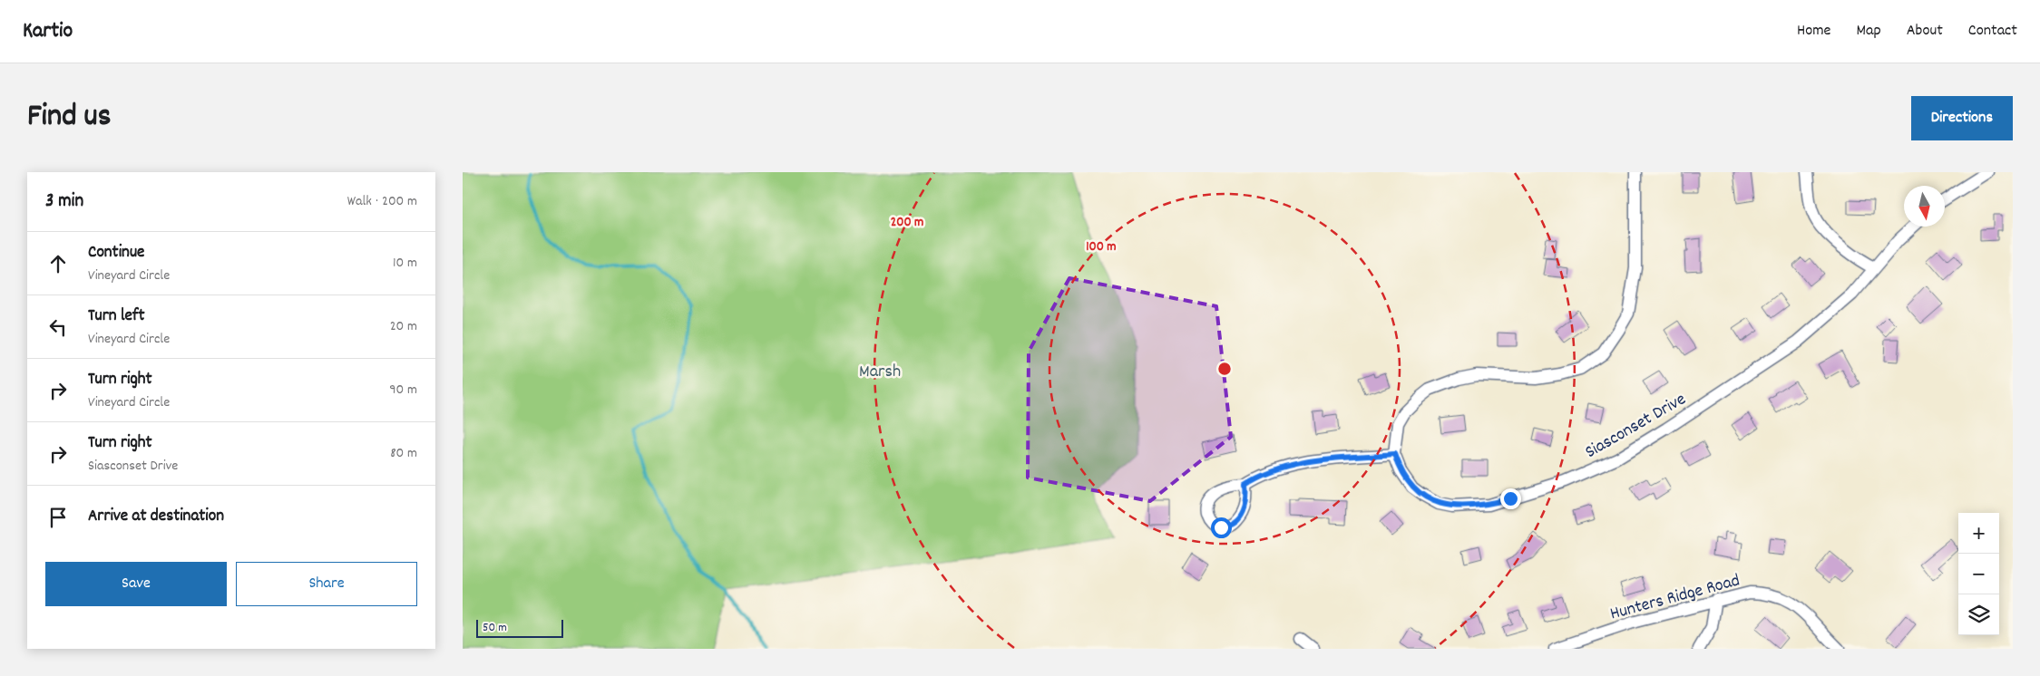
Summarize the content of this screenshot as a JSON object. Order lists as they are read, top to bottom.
{
  "streets": {
    "street": ["Siasconset Drive", "Hunters Ridge Road"]
  },
  "parks": ["Marsh"],
  "scale_bar": "50 m",
  "north": "bottom",
  "page": {
    "header": "Kartio",
    "nav": [
      "Home",
      "Map",
      "About",
      "Contact"
    ],
    "title": "Find us",
    "buttons": [
      "Directions",
      ["Save", "Share"]
    ],
    "heading": ["3 min", "Walk · 200 m"],
    "list": [
      ["Continue", "Vineyard Circle", "10 m"],
      ["Turn left", "Vineyard Circle", "20 m"],
      ["Turn right", "Vineyard Circle", "90 m"],
      ["Turn right", "Siasconset Drive", "80 m"],
      "Arrive at destination"
    ],
    "map_buttons": ["+", "−"],
    "scale": "50 m"
  },
  "rings": ["200 m", "100 m"]
}
